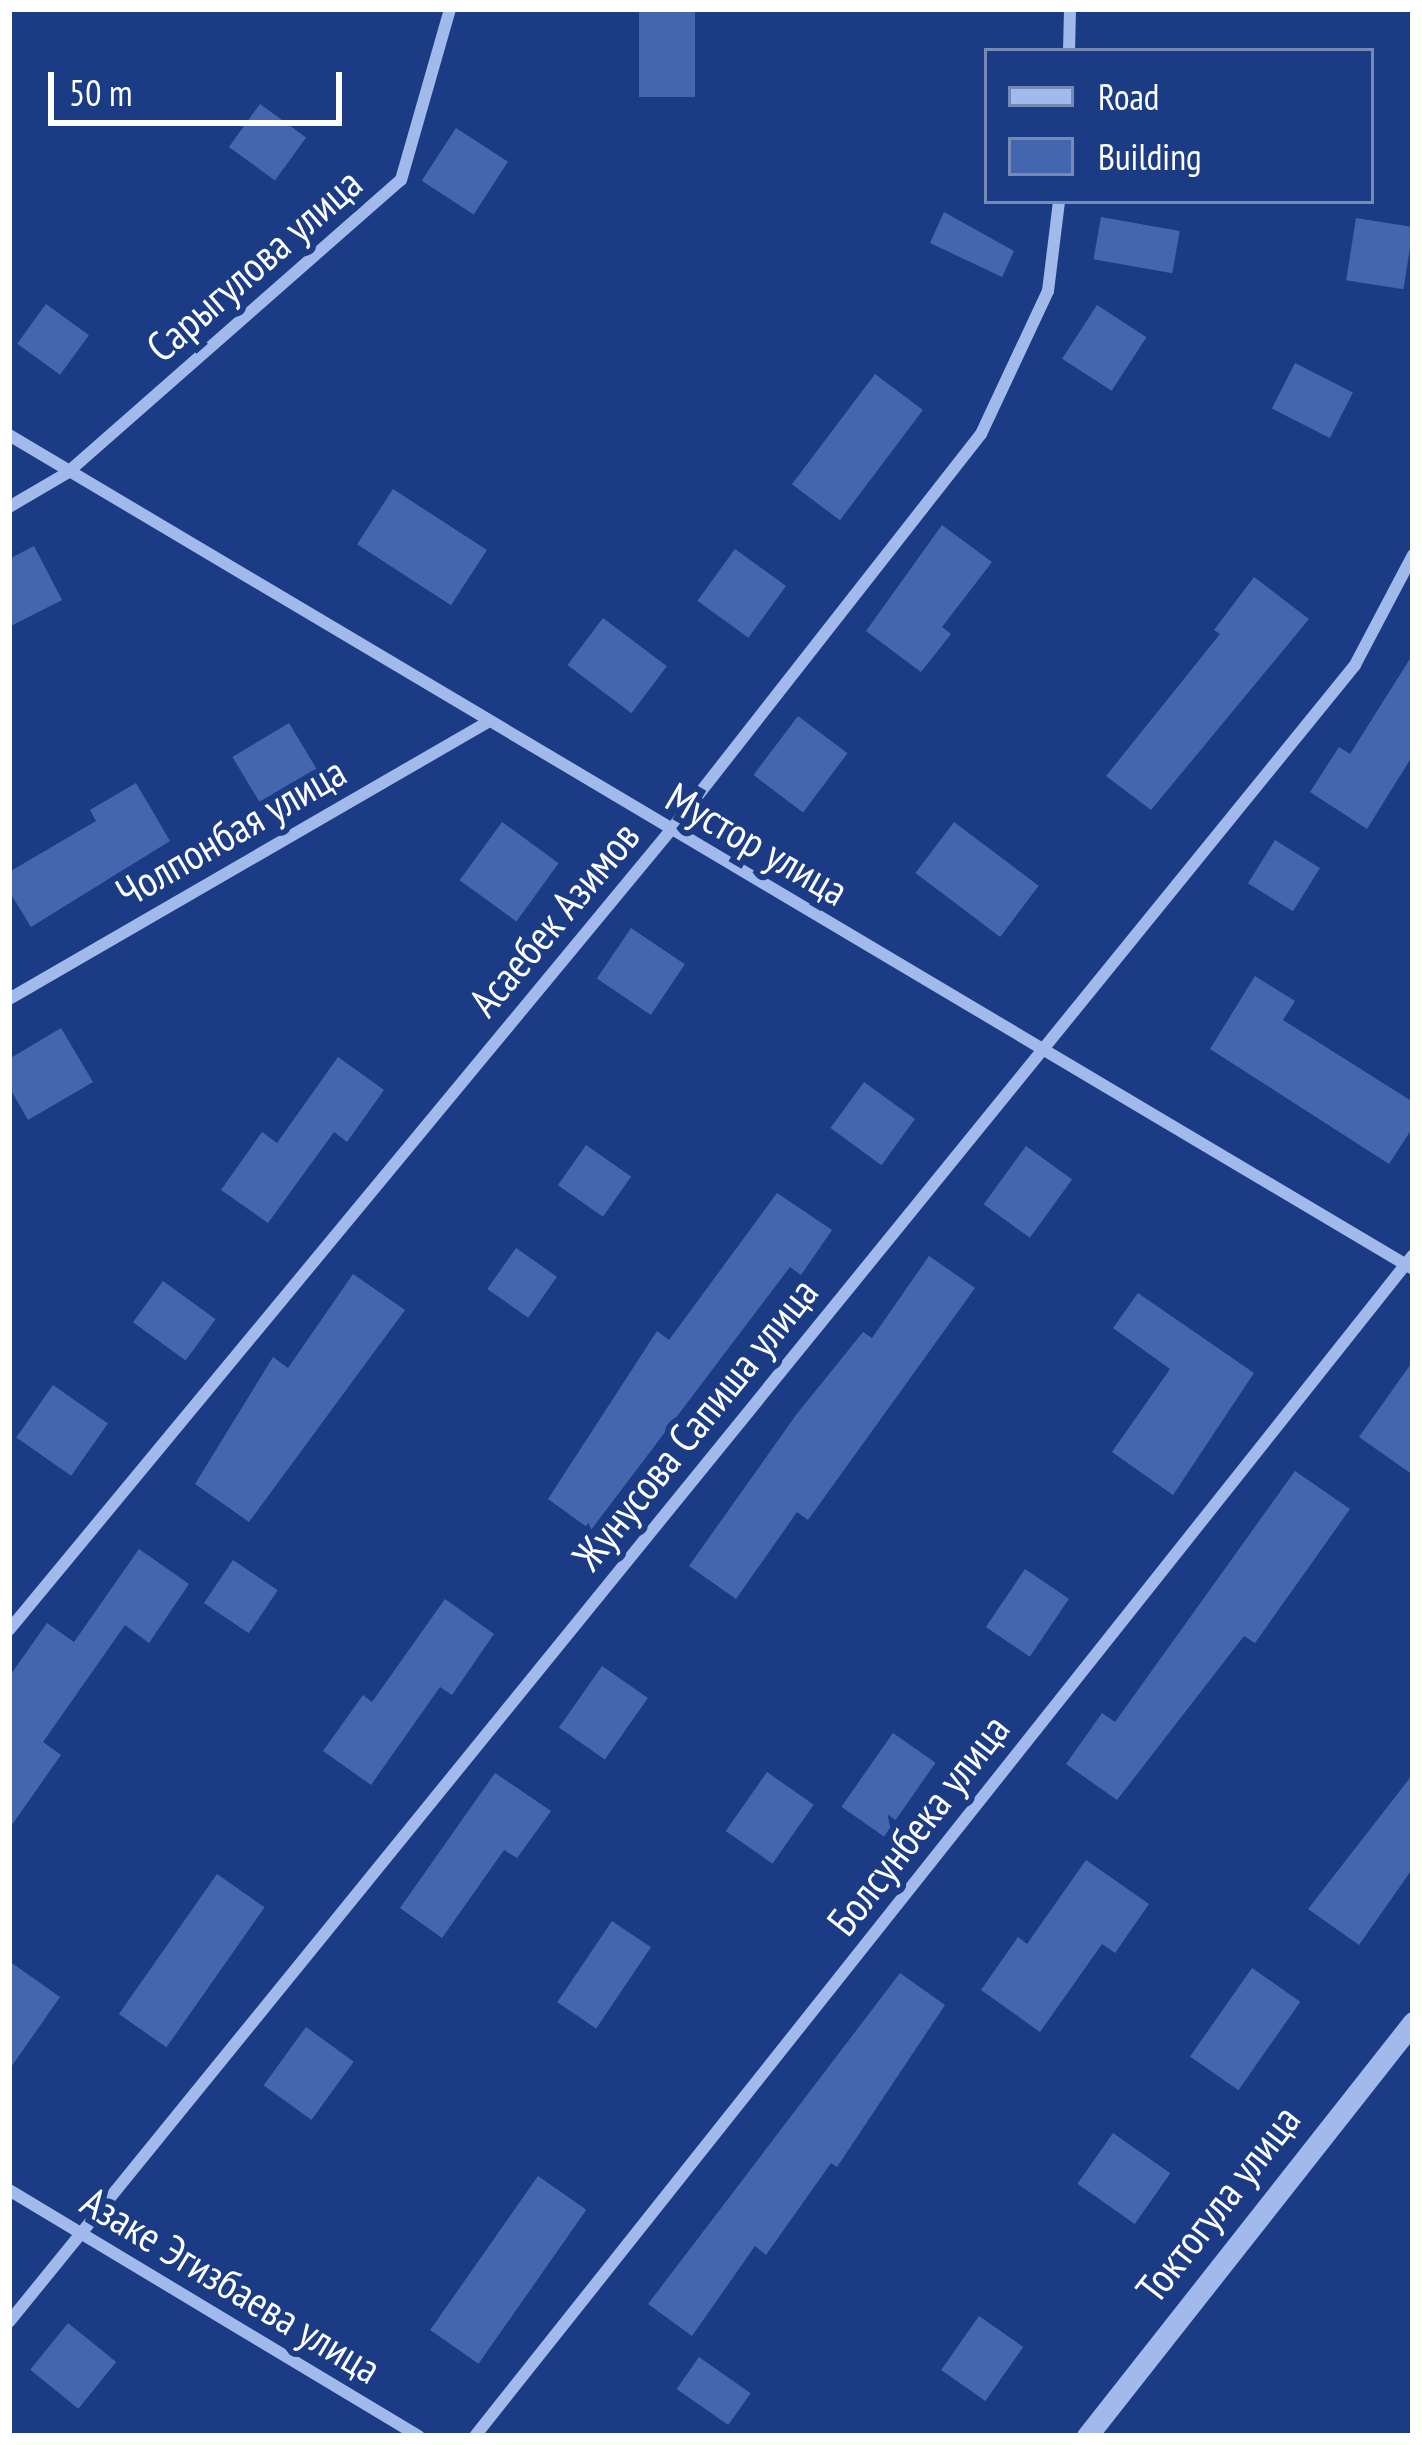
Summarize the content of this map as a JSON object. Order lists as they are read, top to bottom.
{
  "streets": {
    "street": [
      "Сарыгулова улица",
      "Чолпонбая улица",
      "Мустор улица",
      "Асаебек Азимов",
      "Жунусова Сапиша улица",
      "Болсунбека улица",
      "Токтогула улица",
      "Азаке Эгизбаева улица"
    ]
  },
  "crossings": [
    ["Сарыгулова улица", "Мустор улица"],
    ["Чолпонбая улица", "Мустор улица"],
    ["Мустор улица", "Асаебек Азимов"],
    ["Мустор улица", "Жунусова Сапиша улица"],
    ["Мустор улица", "Болсунбека улица"],
    ["Жунусова Сапиша улица", "Азаке Эгизбаева улица"]
  ],
  "legend": ["Road", "Building"],
  "scale_bar": "50 m"
}
